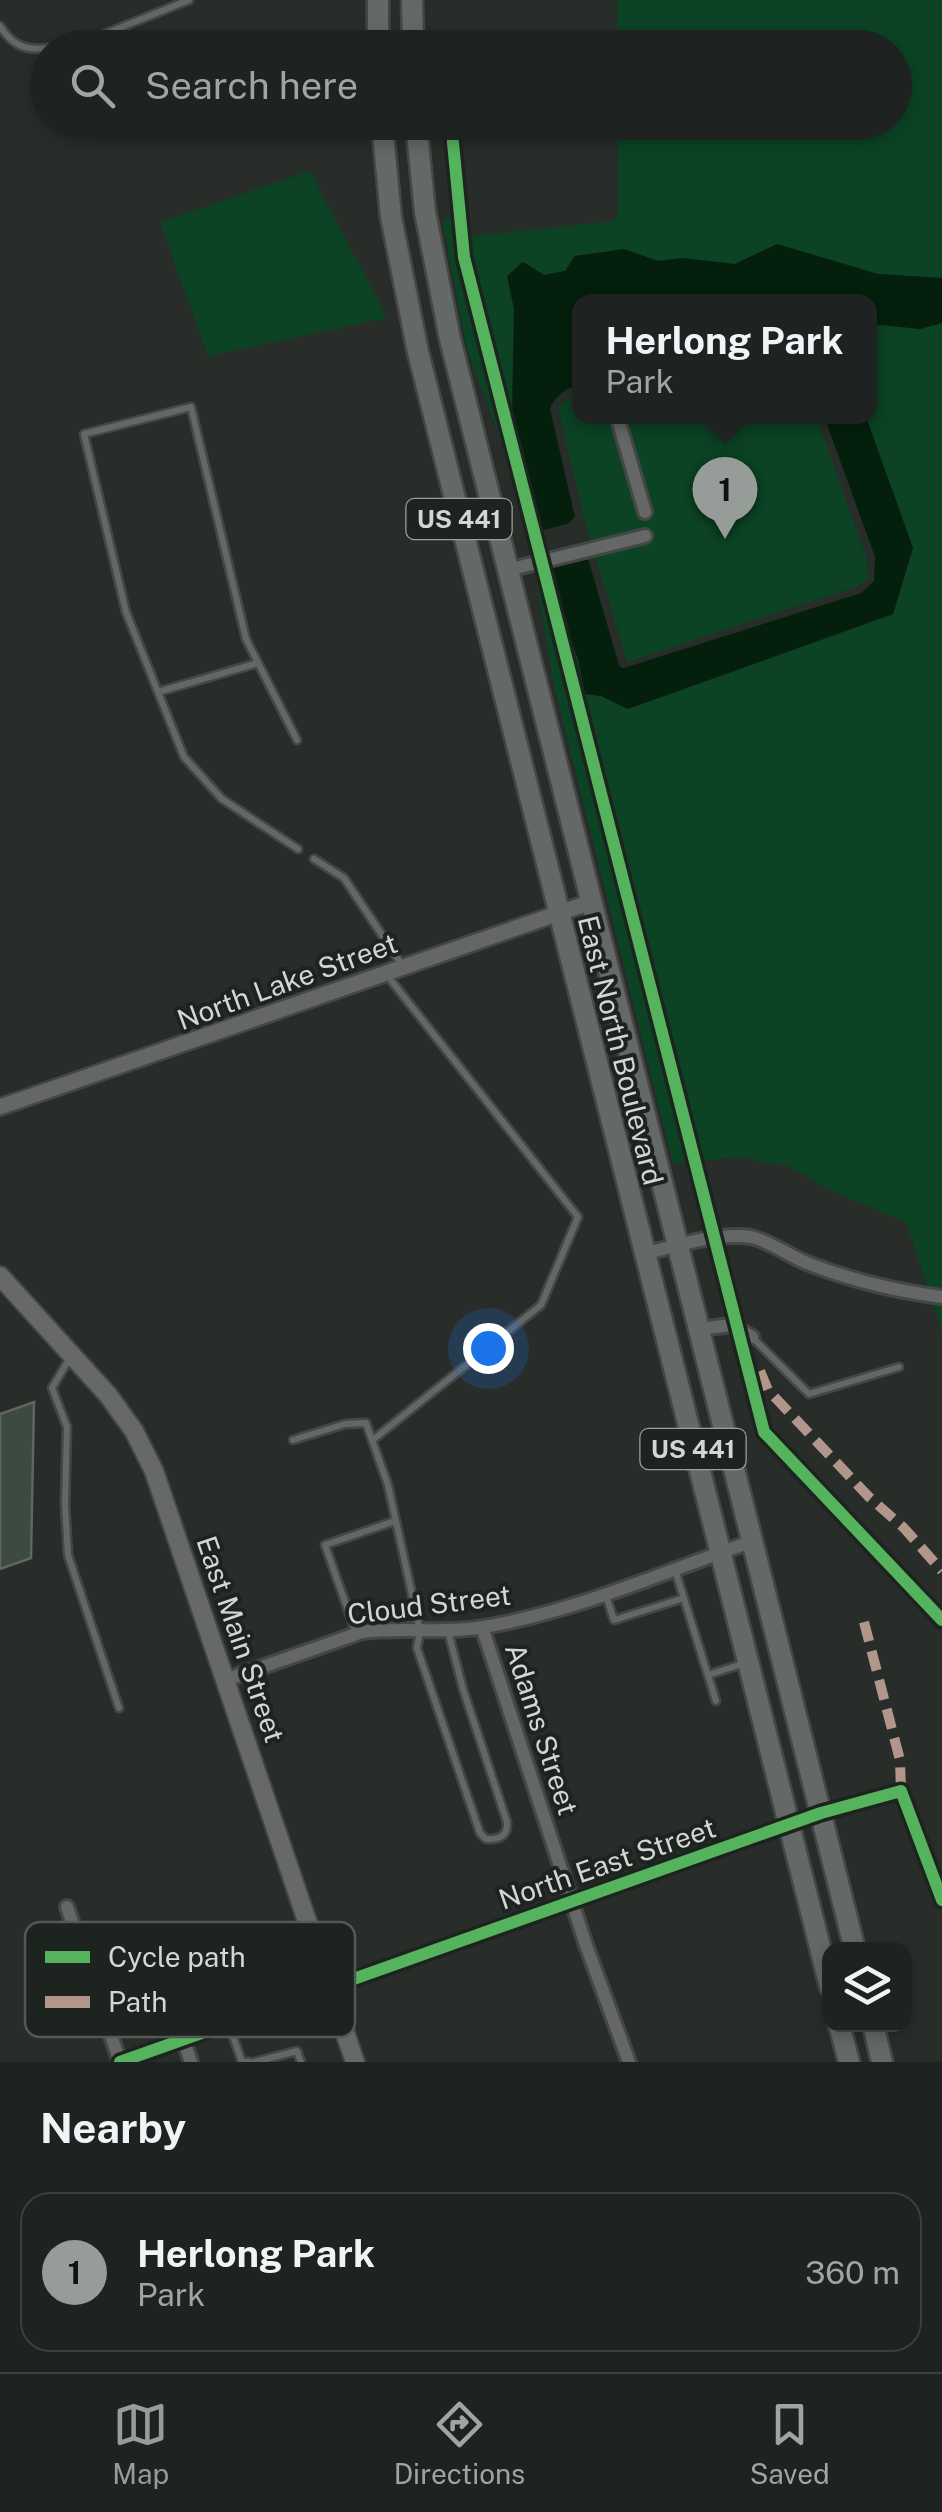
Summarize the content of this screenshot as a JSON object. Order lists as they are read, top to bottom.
{
  "streets": {
    "main road": ["US 441", "East North Boulevard", "East Main Street"],
    "street": [
      "North Lake Street",
      "Cloud Street",
      "Adams Street",
      "North East Street"
    ]
  },
  "crossings": [
    ["North Lake Street", "East North Boulevard"],
    ["East North Boulevard", "Cloud Street"],
    ["East North Boulevard", "North East Street"],
    ["Cloud Street", "East Main Street"],
    ["Cloud Street", "Adams Street"],
    ["Adams Street", "North East Street"]
  ],
  "legend": ["Cycle path", "Path"],
  "page": {
    "search": "Search here",
    "popup": ["Herlong Park", "Park"],
    "pins": "1",
    "heading": "Nearby",
    "list": [
      {
        "mark": "1",
        "name": "Herlong Park",
        "note": "Park",
        "value": "360 m"
      }
    ],
    "nav": ["Map", "Directions", "Saved"]
  }
}
